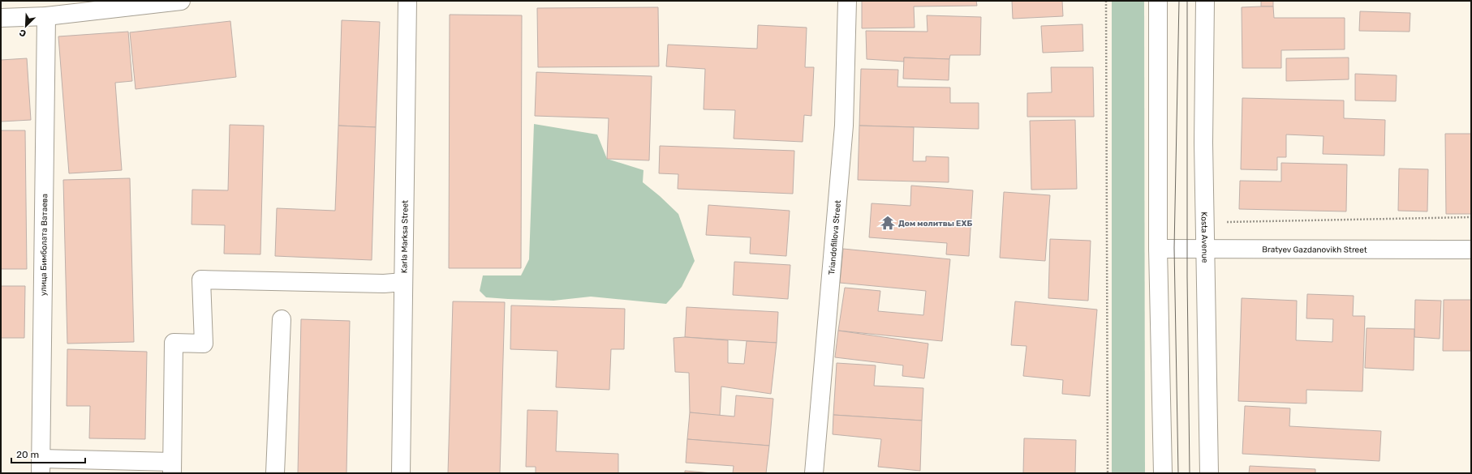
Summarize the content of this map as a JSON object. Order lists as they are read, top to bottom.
{
  "streets": {
    "street": [
      "Karla Marksa Street",
      "Triandofillova Street",
      "Kosta Avenue",
      "улица Бимболата Ватаева",
      "Bratyev Gazdanovikh Street"
    ]
  },
  "crossings": [
    ["Kosta Avenue", "Bratyev Gazdanovikh Street"]
  ],
  "places": {
    "temple": ["Дом молитвы ЕХБ"]
  },
  "scale_bar": "20 m",
  "north": "bottom left"
}
